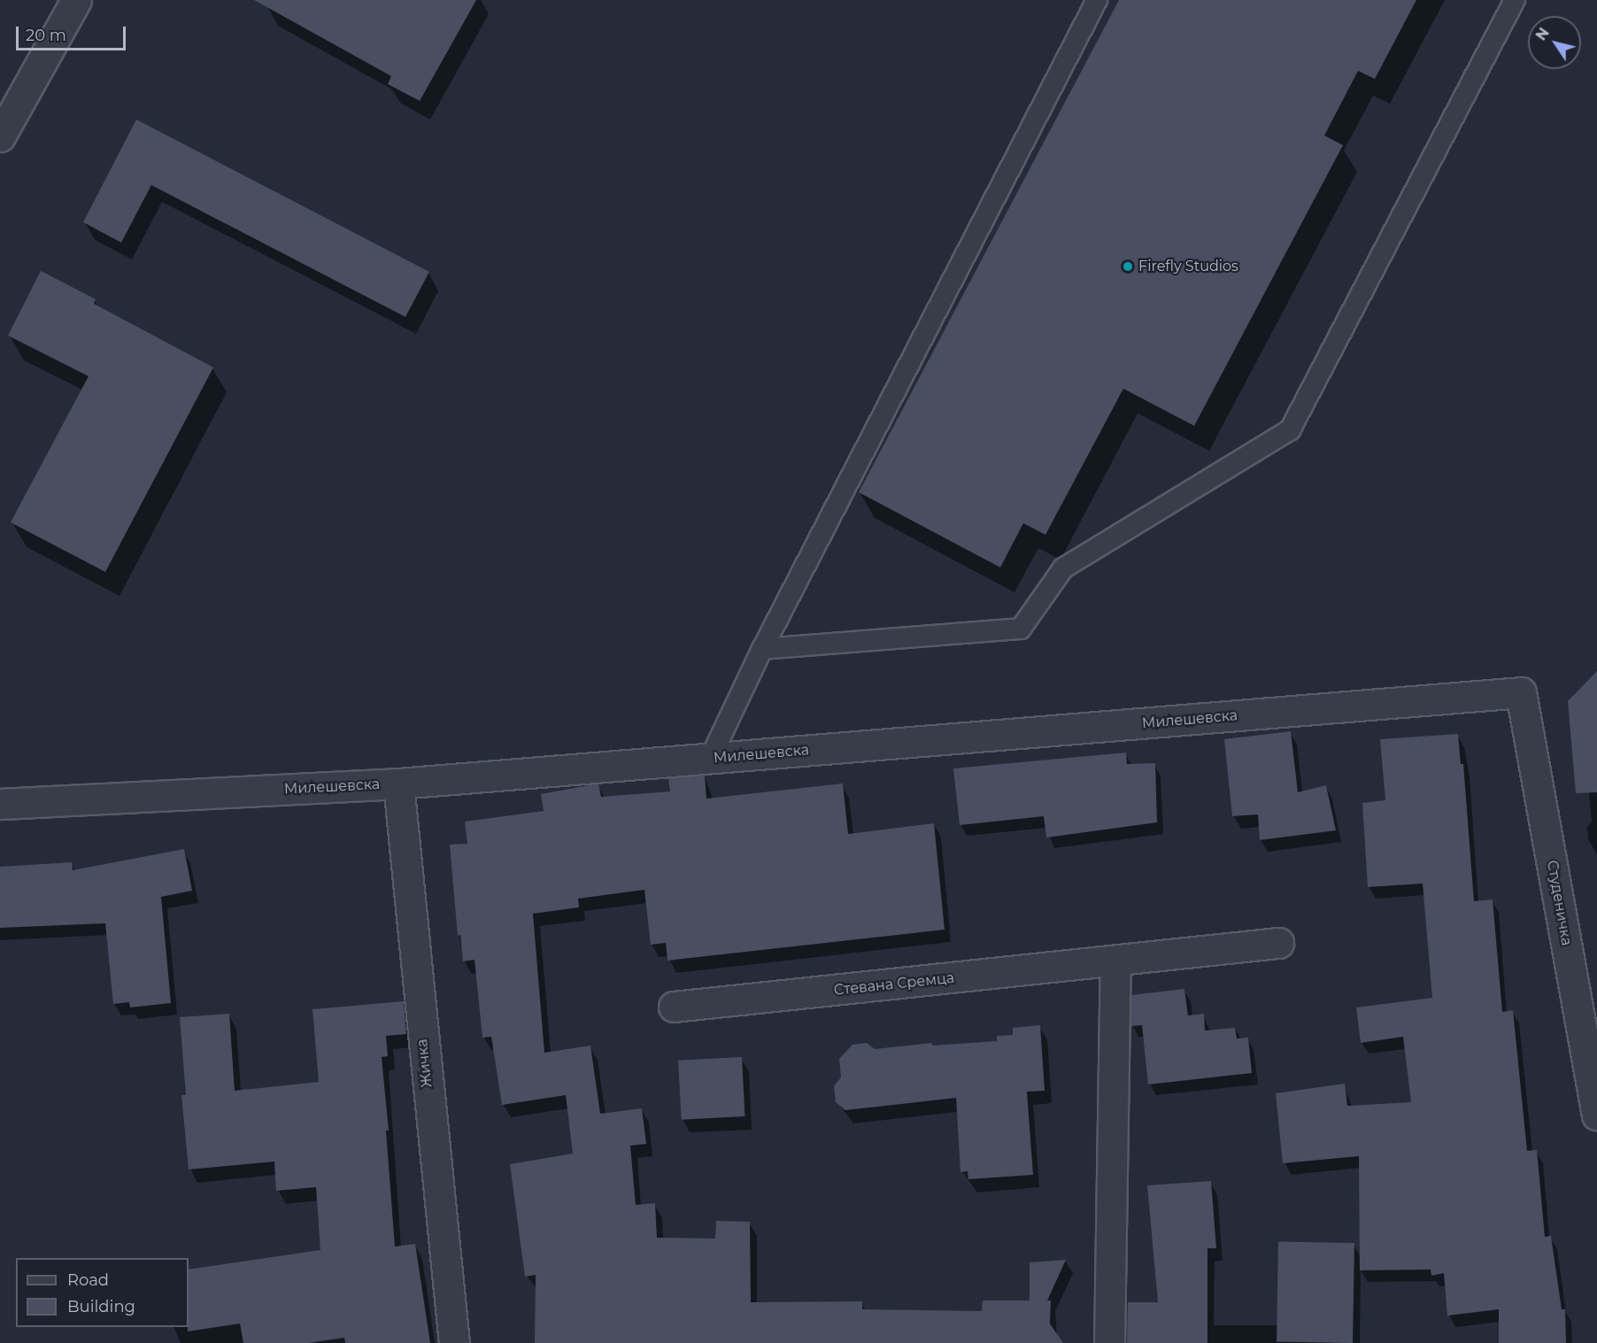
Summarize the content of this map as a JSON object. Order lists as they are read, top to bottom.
{
  "streets": {
    "street": [
      "Милешевска",
      "Студеничка",
      "Стевана Сремца",
      "Жичка"
    ]
  },
  "crossings": [
    ["Милешевска", "Студеничка"],
    ["Милешевска", "Жичка"]
  ],
  "places": ["Firefly Studios"],
  "legend": ["Road", "Building"],
  "scale_bar": "20 m",
  "north": "top left"
}
